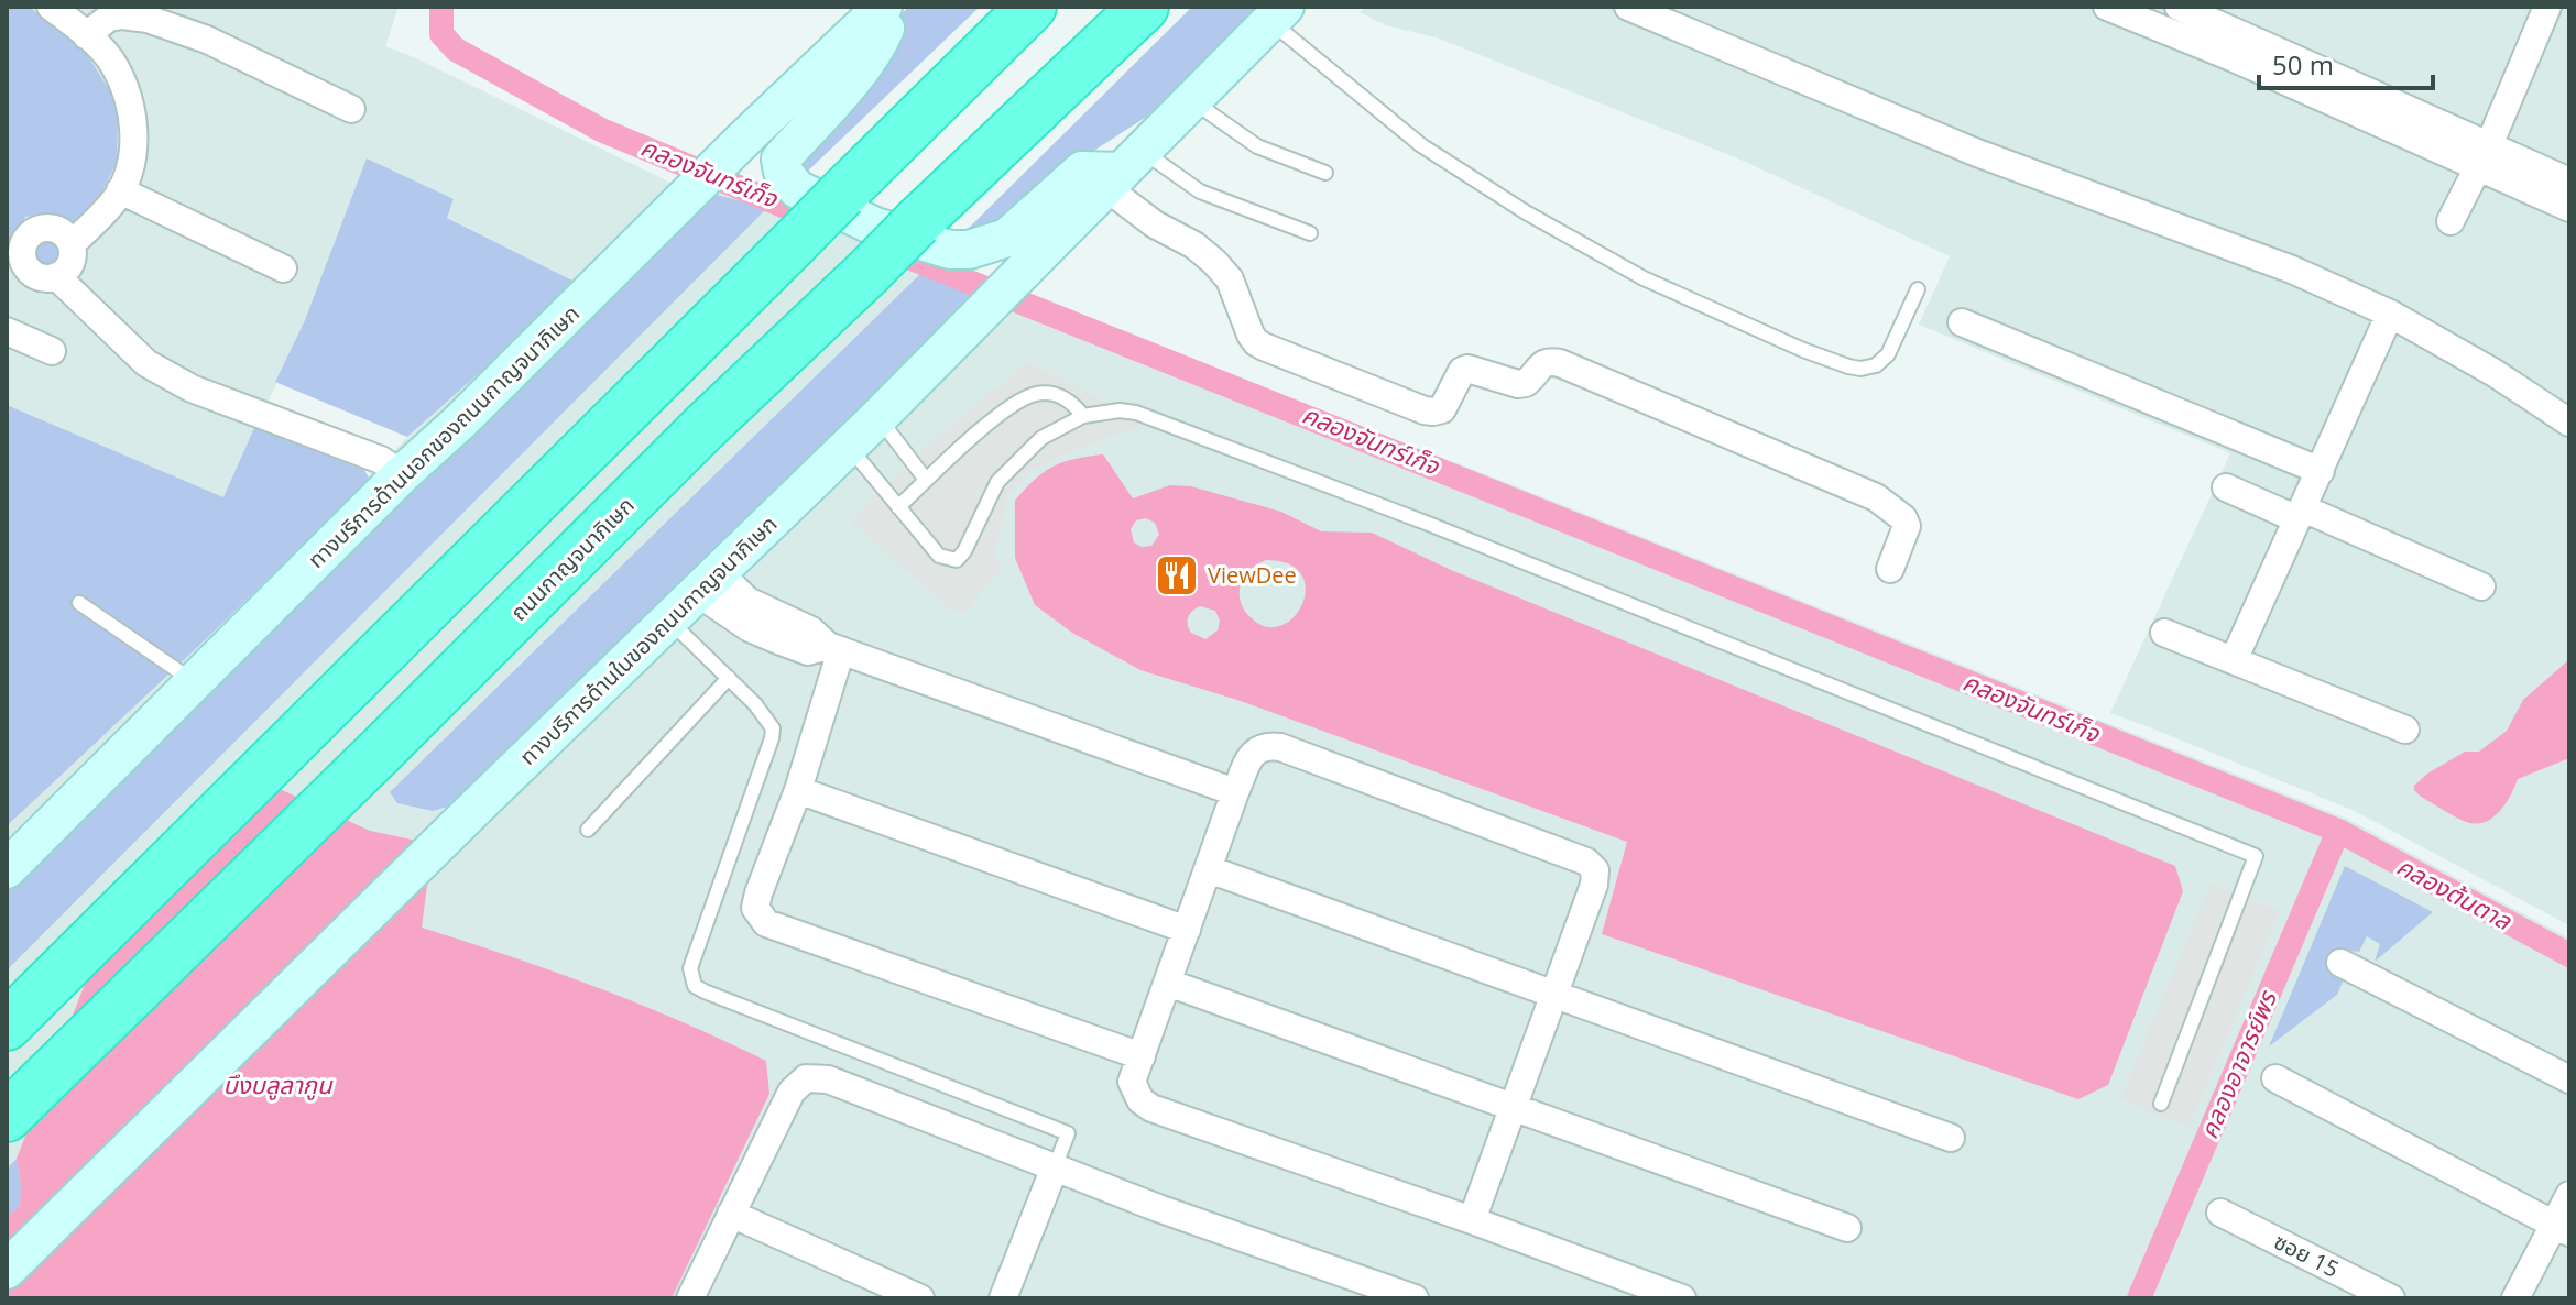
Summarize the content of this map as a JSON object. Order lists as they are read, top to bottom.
{
  "streets": {
    "highway": ["ถนนกาญจนาภิเษก"],
    "main road": ["ทางบริการด้านนอกของถนนกาญจนาภิเษก", "ทางบริการด้านในของถนนกาญจนาภิเษก"],
    "street": ["ซอย 15"]
  },
  "water": [
    "คลองจันทร์เก็จ",
    "คลองต้นตาล",
    "คลองอาจารย์พร",
    "บึงบลูลากูน"
  ],
  "places": {
    "restaurant": ["ViewDee"]
  },
  "scale_bar": "50 m"
}
